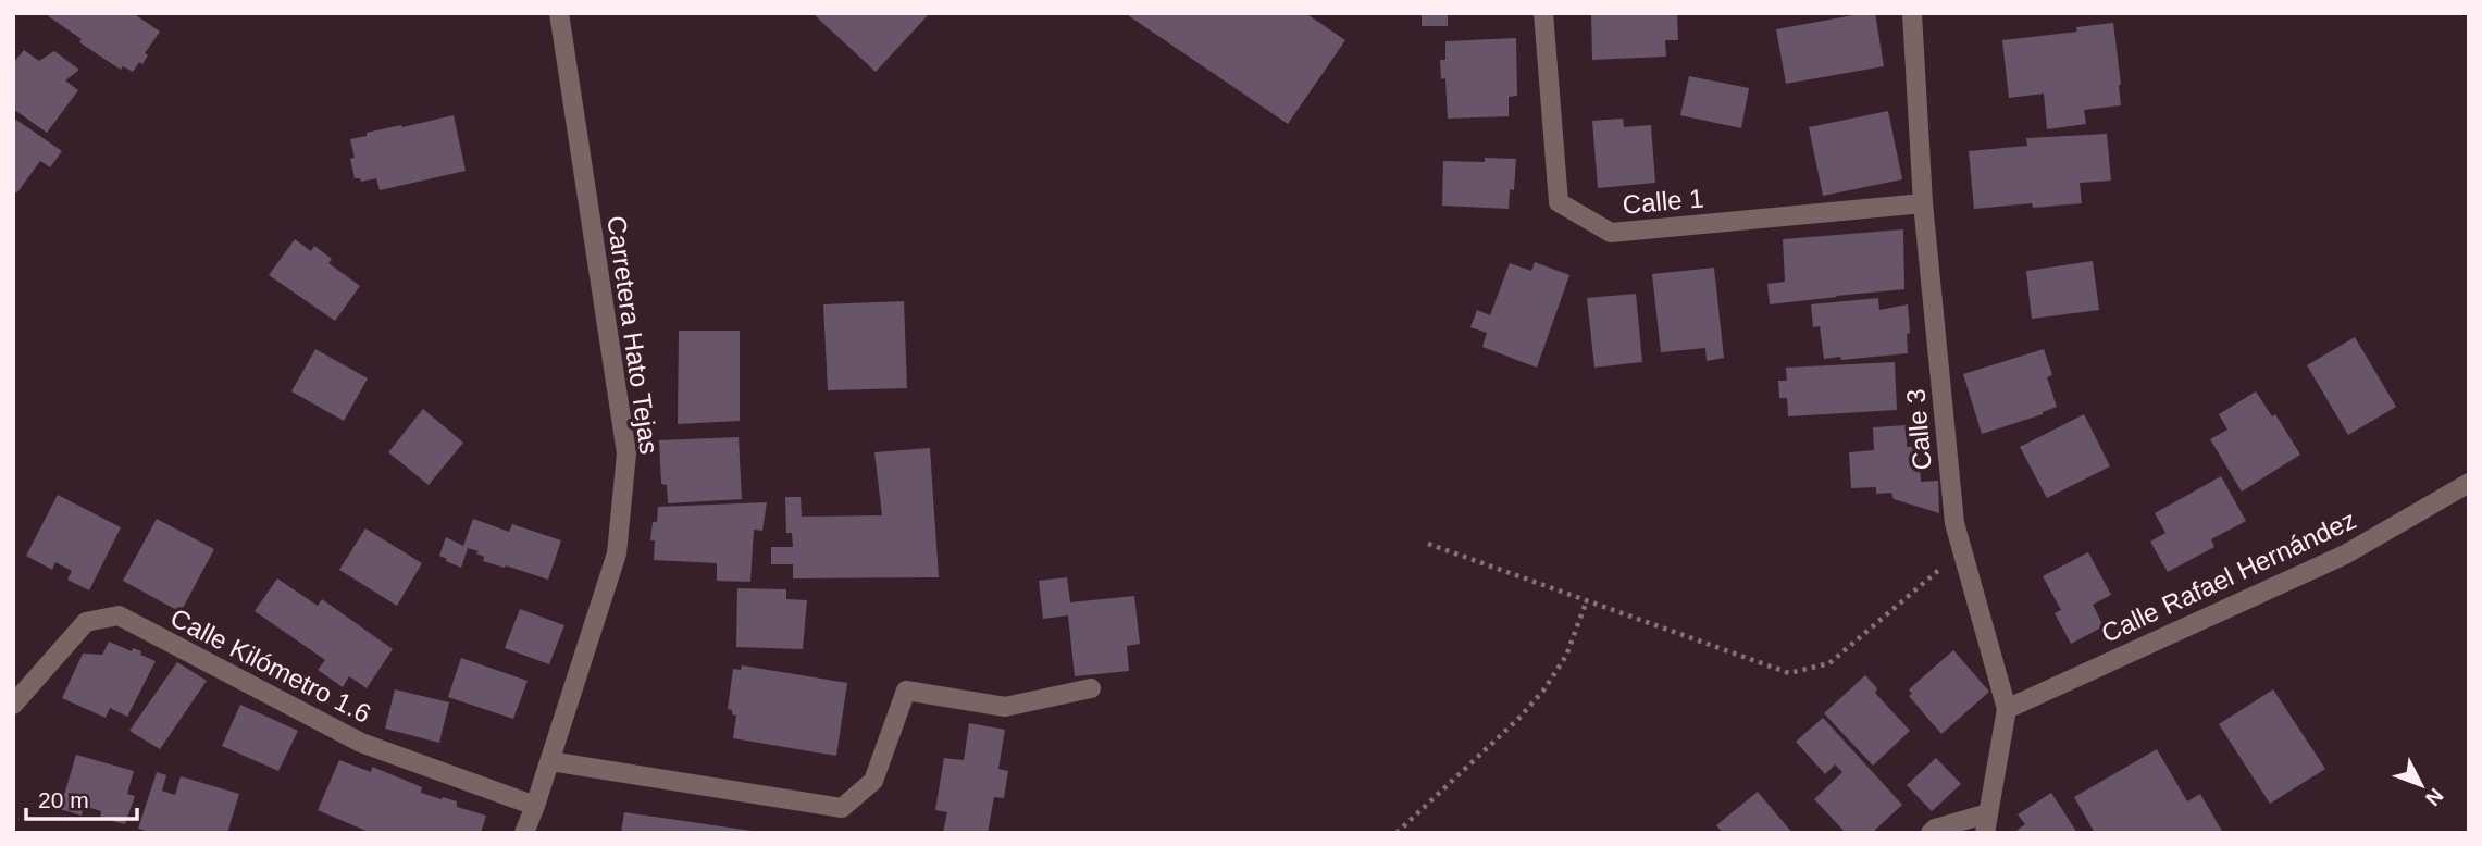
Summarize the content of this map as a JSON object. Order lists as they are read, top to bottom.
{
  "streets": {
    "street": [
      "Calle 1",
      "Carretera Hato Tejas",
      "Calle 3",
      "Calle Rafael Hernández",
      "Calle Kilómetro 1.6"
    ]
  },
  "crossings": [
    ["Calle 1", "Calle 3"],
    ["Carretera Hato Tejas", "Calle Kilómetro 1.6"],
    ["Calle 3", "Calle Rafael Hernández"]
  ],
  "scale_bar": "20 m",
  "north": "bottom right"
}
